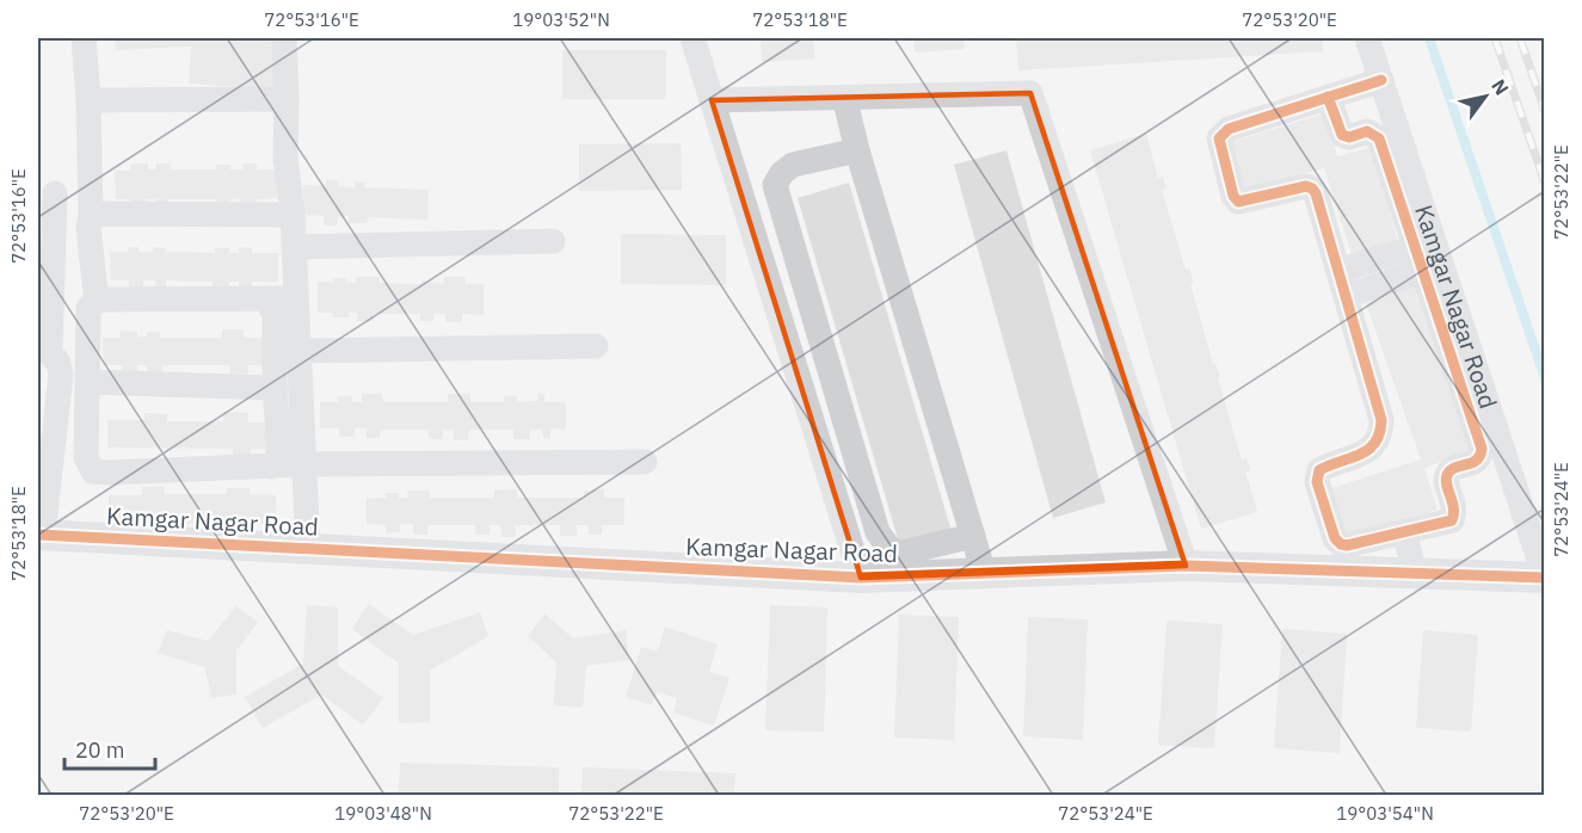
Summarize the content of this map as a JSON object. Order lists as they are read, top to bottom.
{
  "streets": {
    "street": ["Kamgar Nagar Road"]
  },
  "scale_bar": "20 m",
  "north": "top right",
  "coordinates": [
    "72°53'16\"E",
    "19°03'52\"N",
    "72°53'18\"E",
    "72°53'20\"E",
    "72°53'22\"E",
    "72°53'24\"E",
    "19°03'48\"N",
    "19°03'54\"N"
  ]
}
